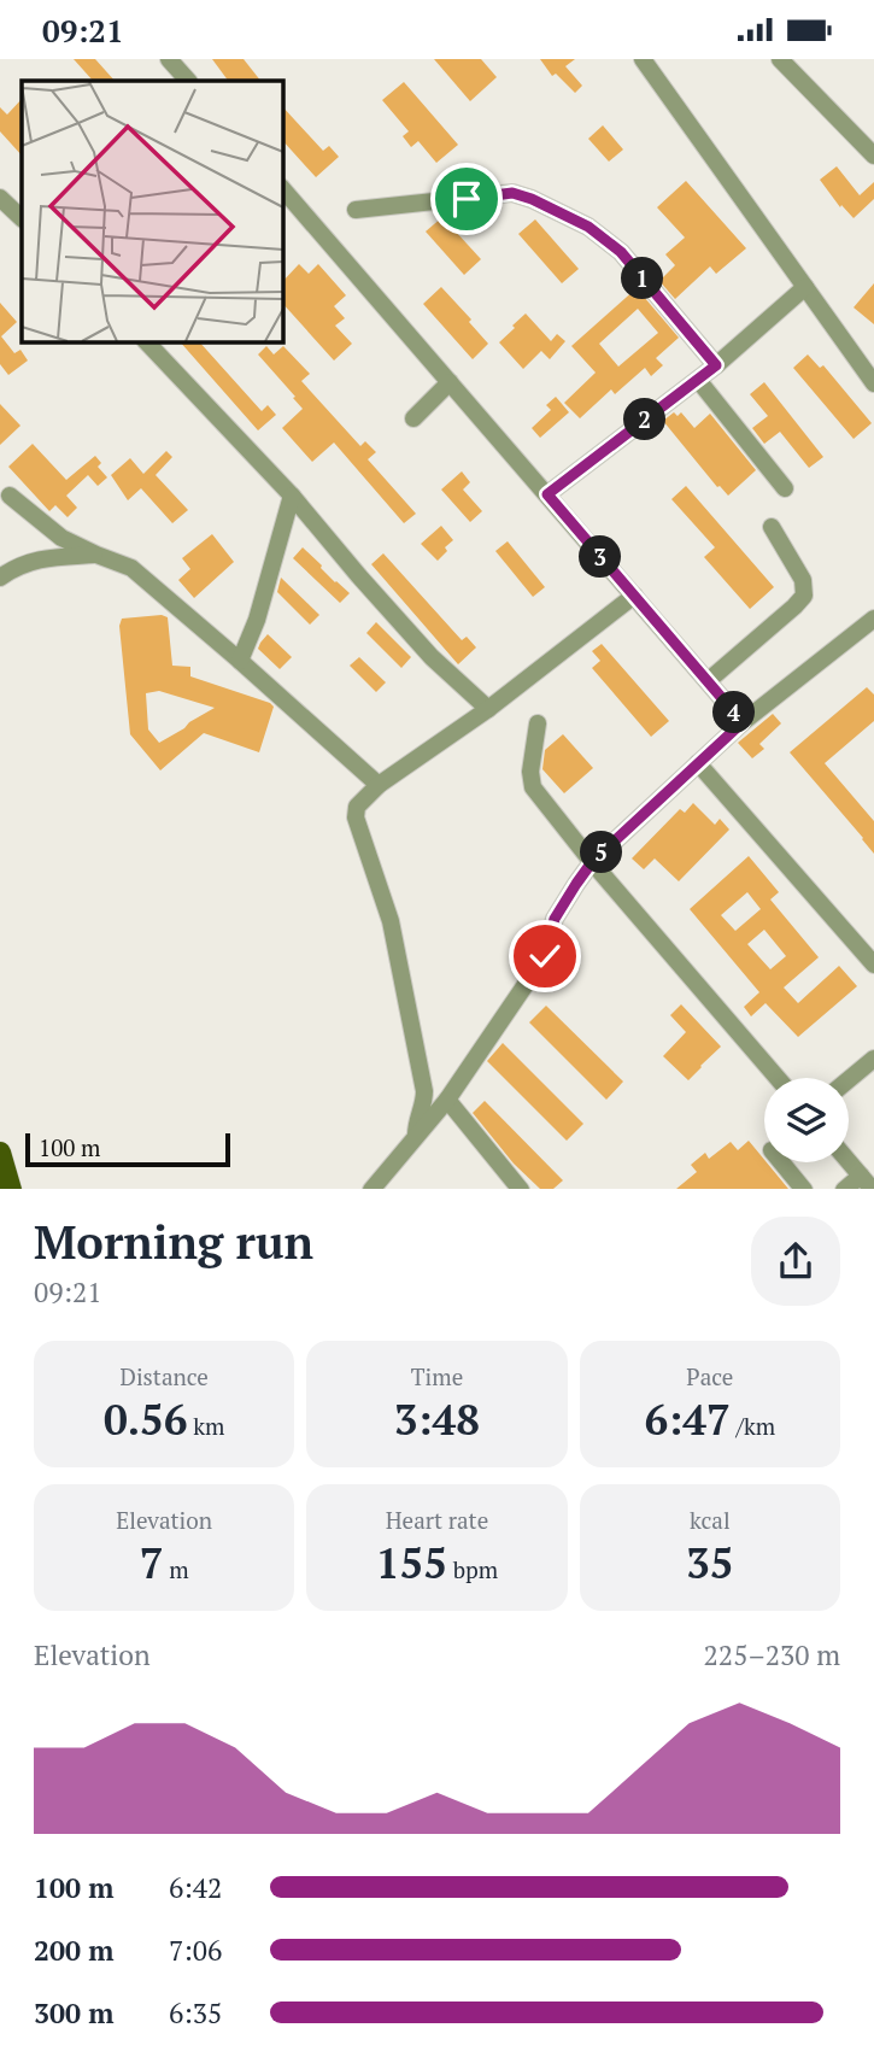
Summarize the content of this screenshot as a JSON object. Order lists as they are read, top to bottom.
{
  "scale_bar": "100 m",
  "page": {
    "status": "09:21",
    "pins": [
      "1",
      "2",
      "3",
      "4",
      "5"
    ],
    "scale": "100 m",
    "heading": ["Morning run", "09:21"],
    "stats": [
      ["Distance", "0.56 km"],
      ["Time", "3:48"],
      ["Pace", "6:47 /km"],
      ["Elevation", "7 m"],
      ["Heart rate", "155 bpm"],
      ["kcal", "35"]
    ],
    "chart": ["Elevation", "225–230 m"],
    "list": [
      {
        "name": "100 m",
        "note": "6:42"
      },
      {
        "name": "200 m",
        "note": "7:06"
      },
      {
        "name": "300 m",
        "note": "6:35"
      }
    ]
  }
}
